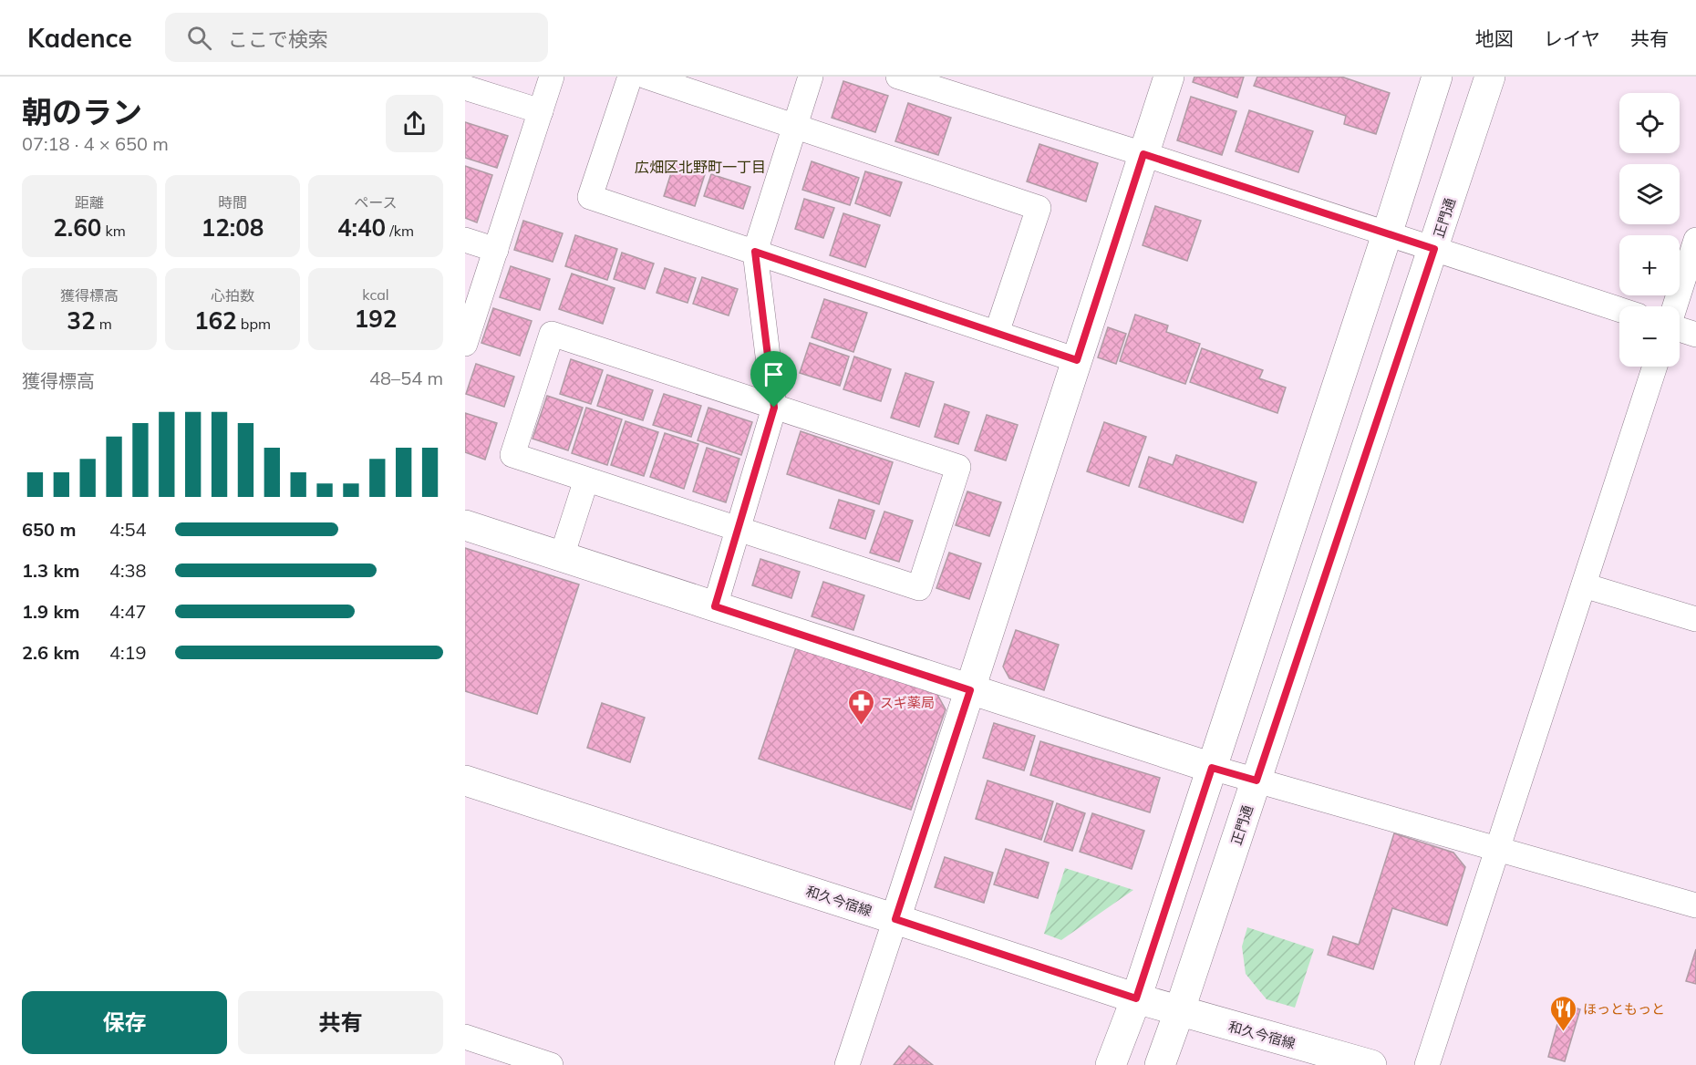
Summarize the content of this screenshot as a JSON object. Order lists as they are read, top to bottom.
{
  "streets": {
    "street": ["正門通", "和久今宿線"]
  },
  "crossings": [
    ["正門通", "和久今宿線"]
  ],
  "districts": ["広畑区北野町一丁目"],
  "places": {
    "pharmacy": ["スギ薬局"],
    "restaurant": ["ほっともっと"]
  },
  "page": {
    "header": "Kadence",
    "search": "ここで検索",
    "nav": ["地図", "レイヤ", "共有"],
    "heading": ["朝のラン", "07:18 · 4 × 650 m"],
    "map_buttons": ["+", "−"],
    "stats": [
      ["距離", "2.60 km"],
      ["時間", "12:08"],
      ["ペース", "4:40 /km"],
      ["獲得標高", "32 m"],
      ["心拍数", "162 bpm"],
      ["kcal", "192"]
    ],
    "chart": ["獲得標高", "48–54 m"],
    "list": [
      {
        "name": "650 m",
        "note": "4:54"
      },
      {
        "name": "1.3 km",
        "note": "4:38"
      },
      {
        "name": "1.9 km",
        "note": "4:47"
      },
      {
        "name": "2.6 km",
        "note": "4:19"
      }
    ],
    "buttons": ["保存", "共有"]
  }
}
